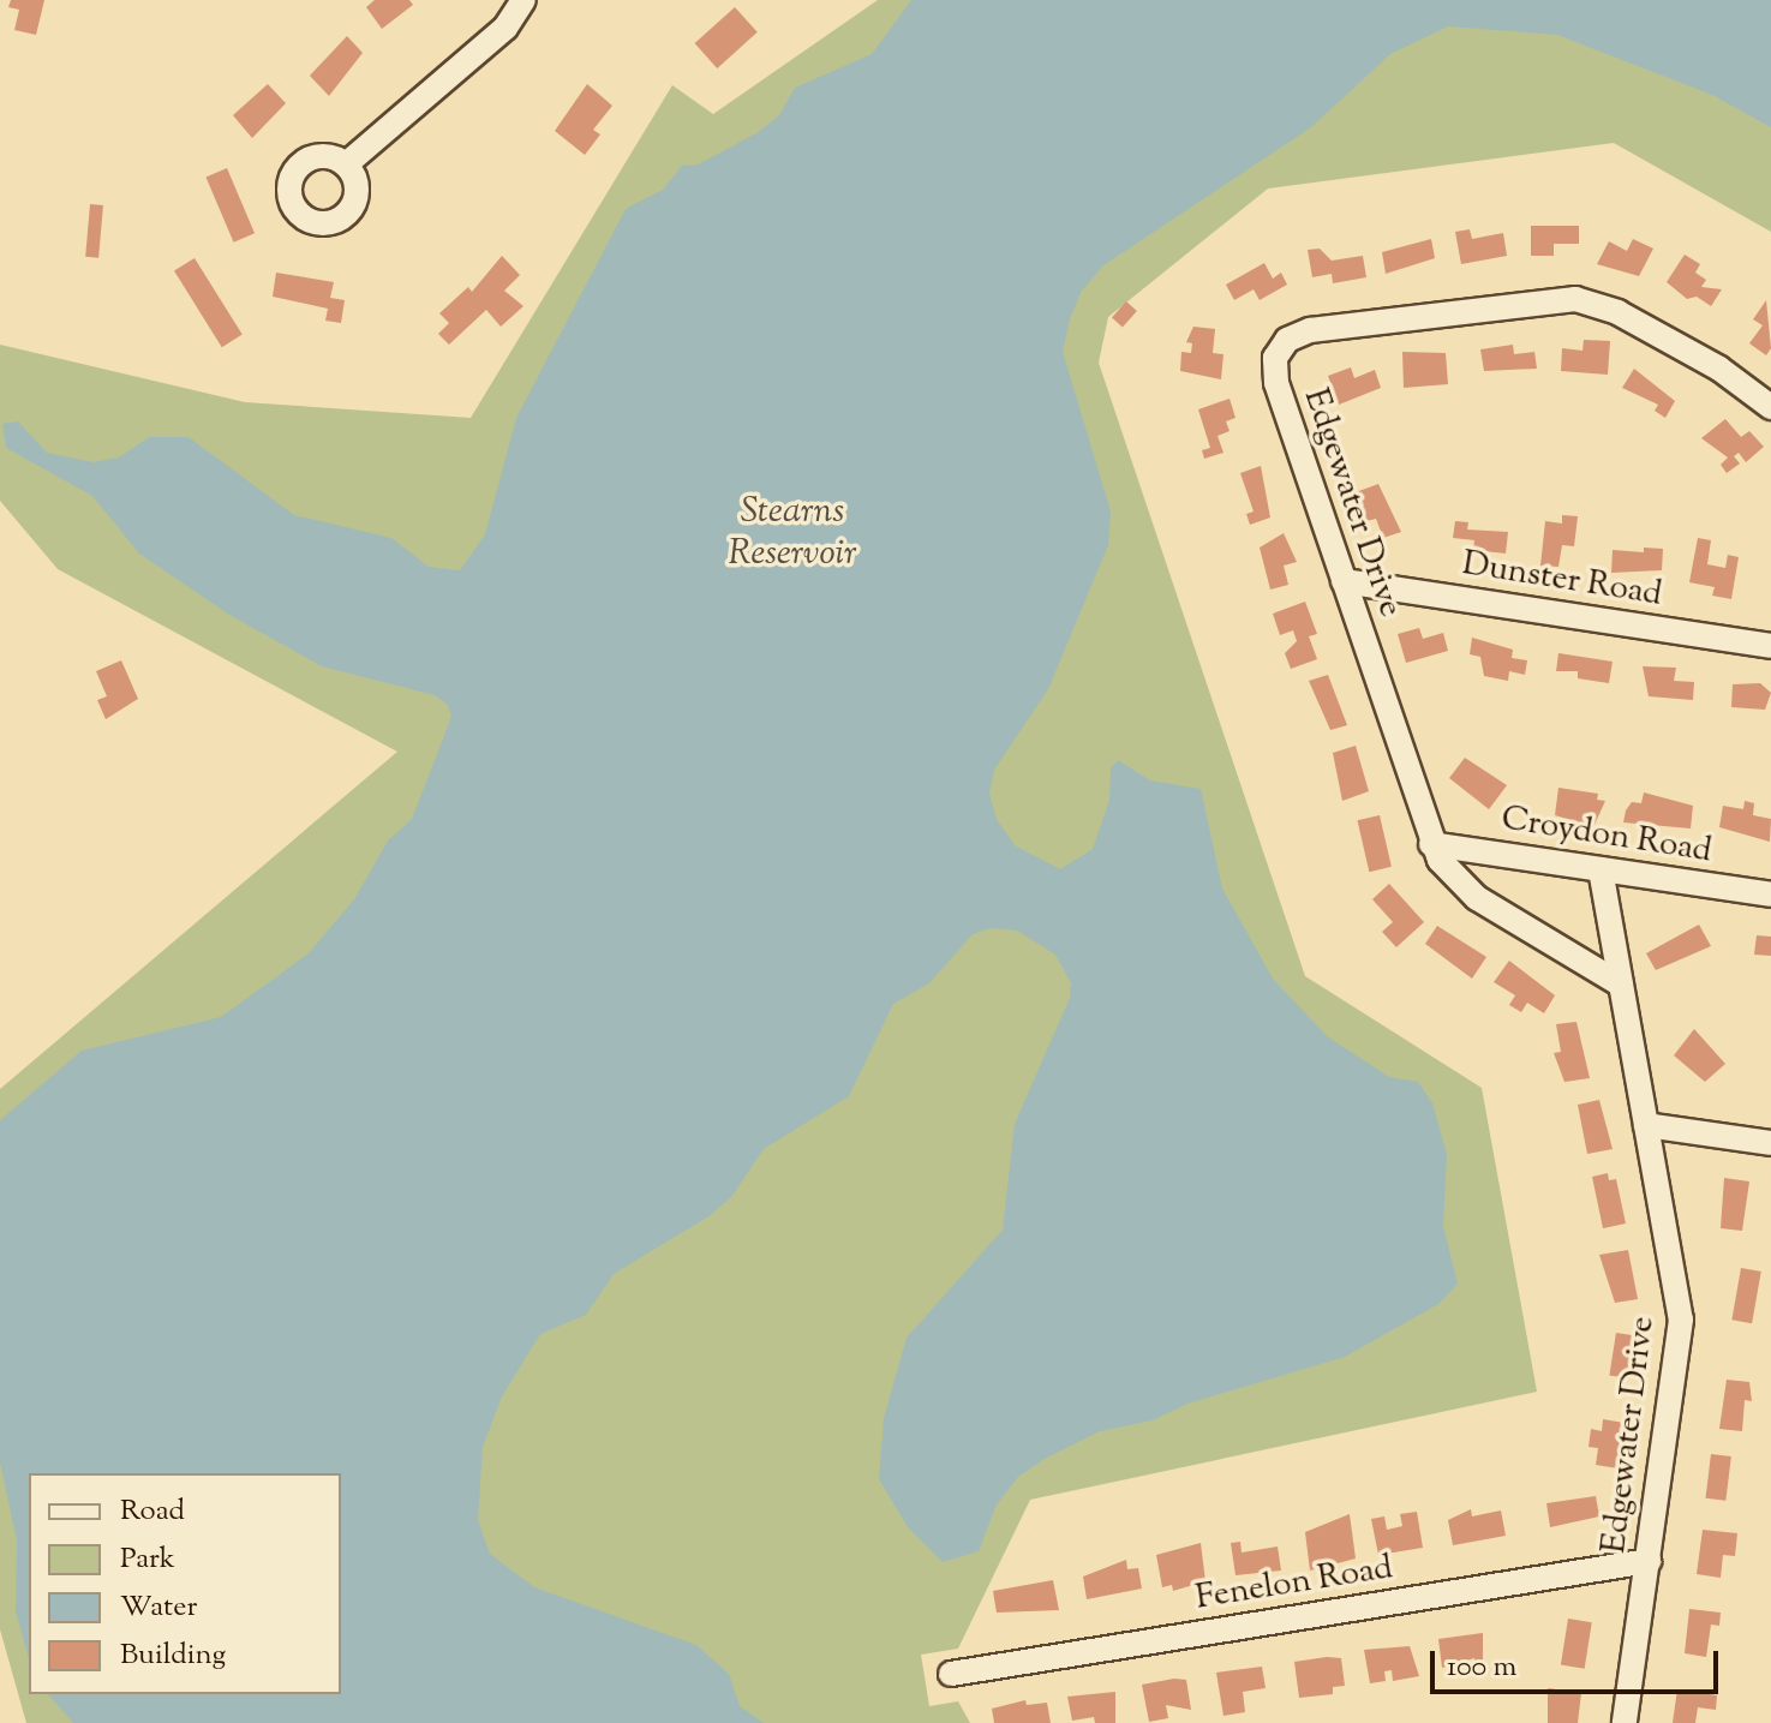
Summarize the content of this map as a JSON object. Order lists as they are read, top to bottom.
{
  "streets": {
    "street": [
      "Edgewater Drive",
      "Dunster Road",
      "Croydon Road",
      "Fenelon Road"
    ]
  },
  "crossings": [
    ["Edgewater Drive", "Dunster Road"],
    ["Edgewater Drive", "Croydon Road"],
    ["Edgewater Drive", "Fenelon Road"]
  ],
  "water": ["Stearns Reservoir"],
  "legend": [
    "Road",
    "Park",
    "Water",
    "Building"
  ],
  "scale_bar": "100 m"
}
